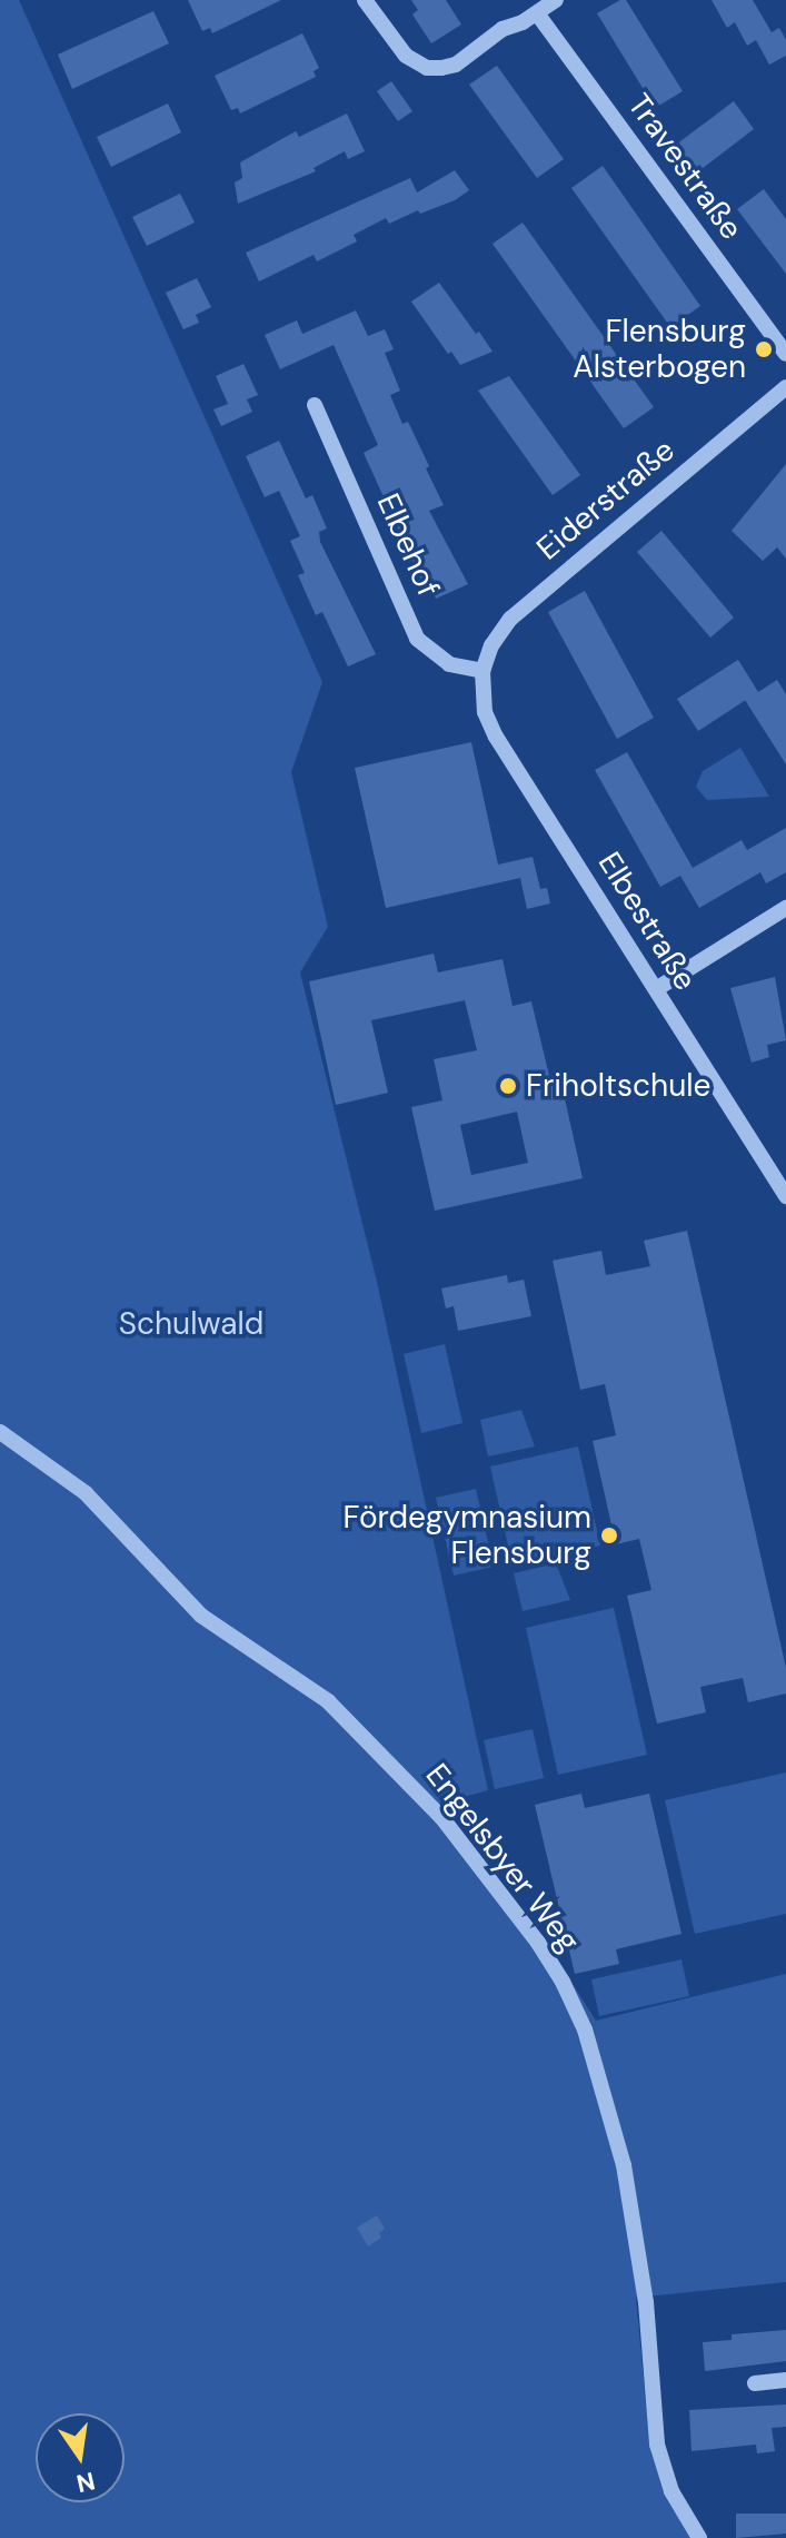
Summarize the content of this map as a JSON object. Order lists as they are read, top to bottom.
{
  "streets": {
    "street": [
      "Travestraße",
      "Eiderstraße",
      "Elbehof",
      "Elbestraße",
      "Engelsbyer Weg"
    ]
  },
  "crossings": [
    ["Eiderstraße", "Elbehof"],
    ["Eiderstraße", "Elbestraße"],
    ["Elbehof", "Elbestraße"]
  ],
  "parks": ["Schulwald"],
  "places": ["Flensburg Alsterbogen", "Friholtschule", "Fördegymnasium Flensburg"],
  "north": "bottom"
}
